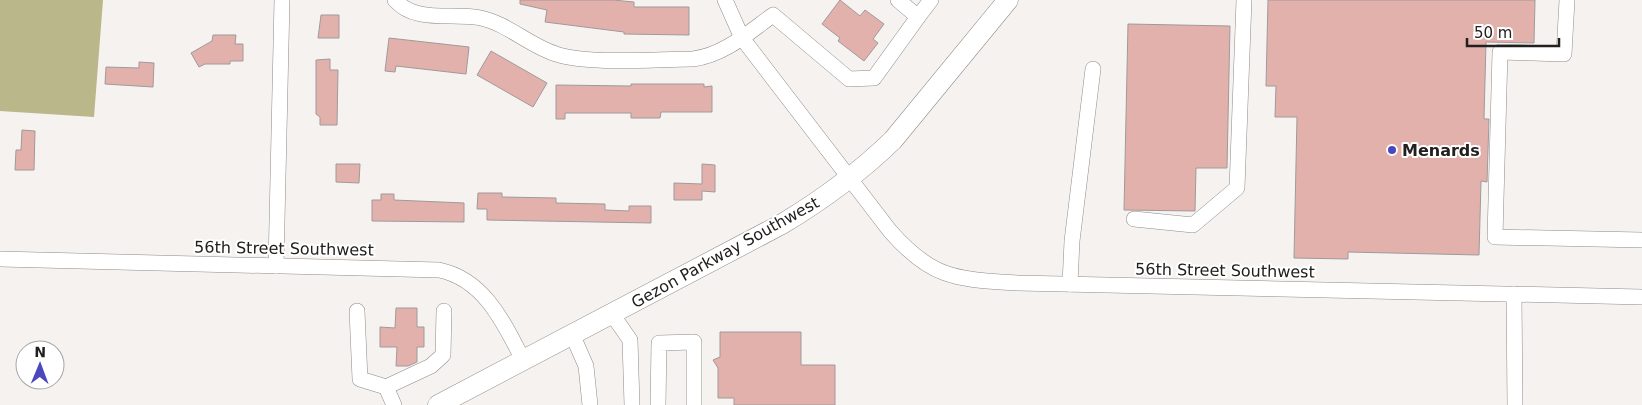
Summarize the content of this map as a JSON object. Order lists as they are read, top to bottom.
{
  "streets": {
    "main road": ["Gezon Parkway Southwest"],
    "street": ["56th Street Southwest"]
  },
  "crossings": [
    ["56th Street Southwest", "Gezon Parkway Southwest"]
  ],
  "places": ["Menards"],
  "scale_bar": "50 m",
  "north": "top"
}
